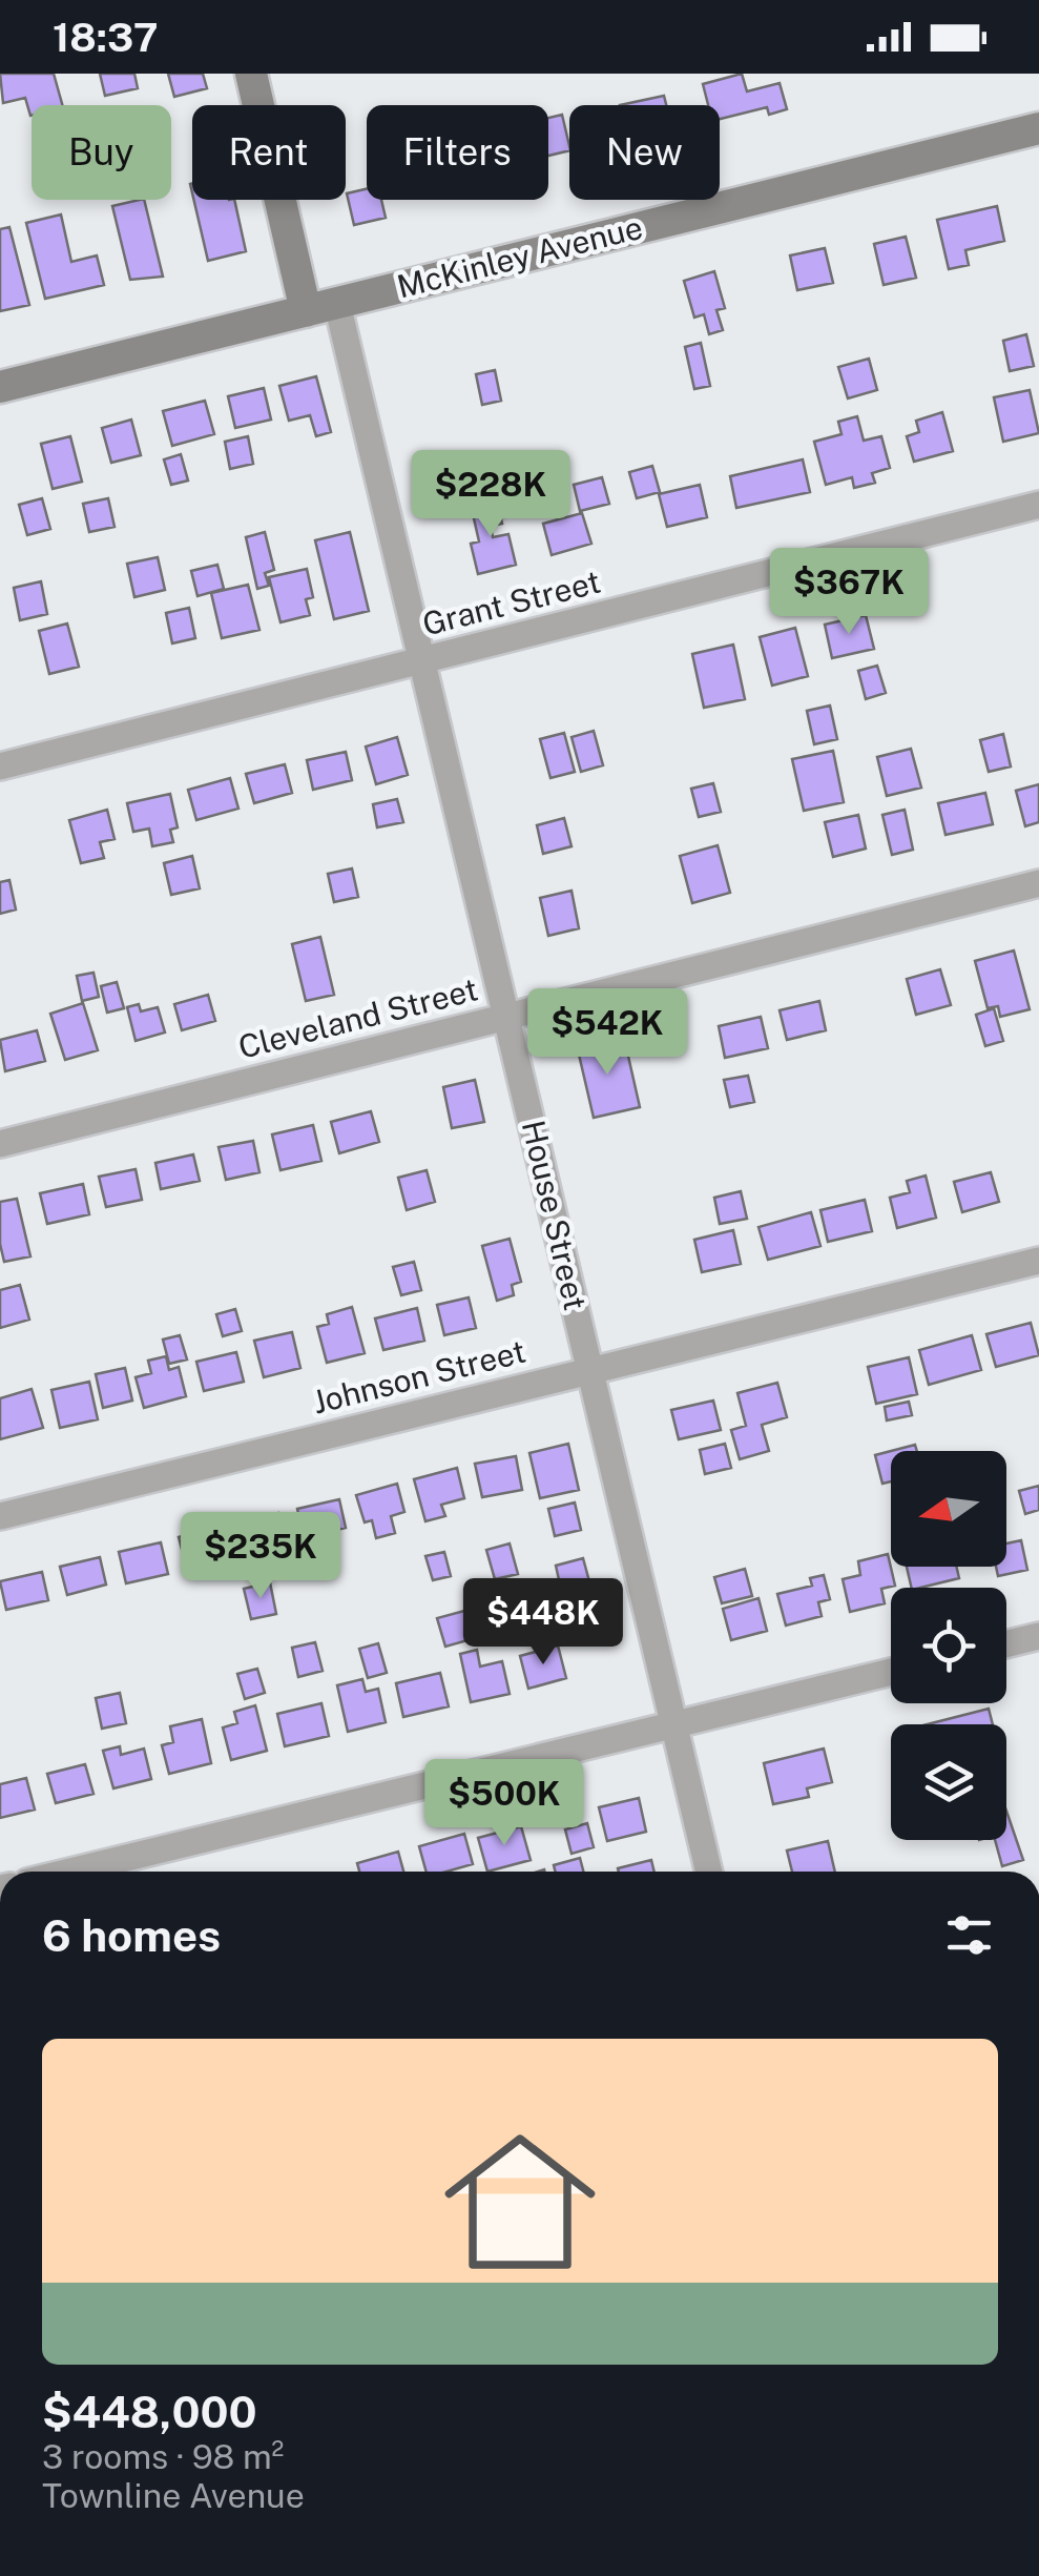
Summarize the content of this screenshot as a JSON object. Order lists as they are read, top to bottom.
{
  "streets": {
    "street": [
      "McKinley Avenue",
      "Grant Street",
      "Cleveland Street",
      "House Street",
      "Johnson Street"
    ]
  },
  "crossings": [
    ["McKinley Avenue", "House Street"],
    ["Grant Street", "House Street"],
    ["Cleveland Street", "House Street"],
    ["House Street", "Johnson Street"]
  ],
  "north": "left",
  "page": {
    "status": "18:37",
    "chip": [
      "Buy",
      "Rent",
      "Filters",
      "New"
    ],
    "price": [
      "$228K",
      "$367K",
      "$542K",
      "$235K",
      "$448K",
      "$500K"
    ],
    "heading": "6 homes",
    "list": [
      {
        "name": "$448,000",
        "note": "3 rooms · 98 m² · Townline Avenue"
      }
    ]
  }
}
